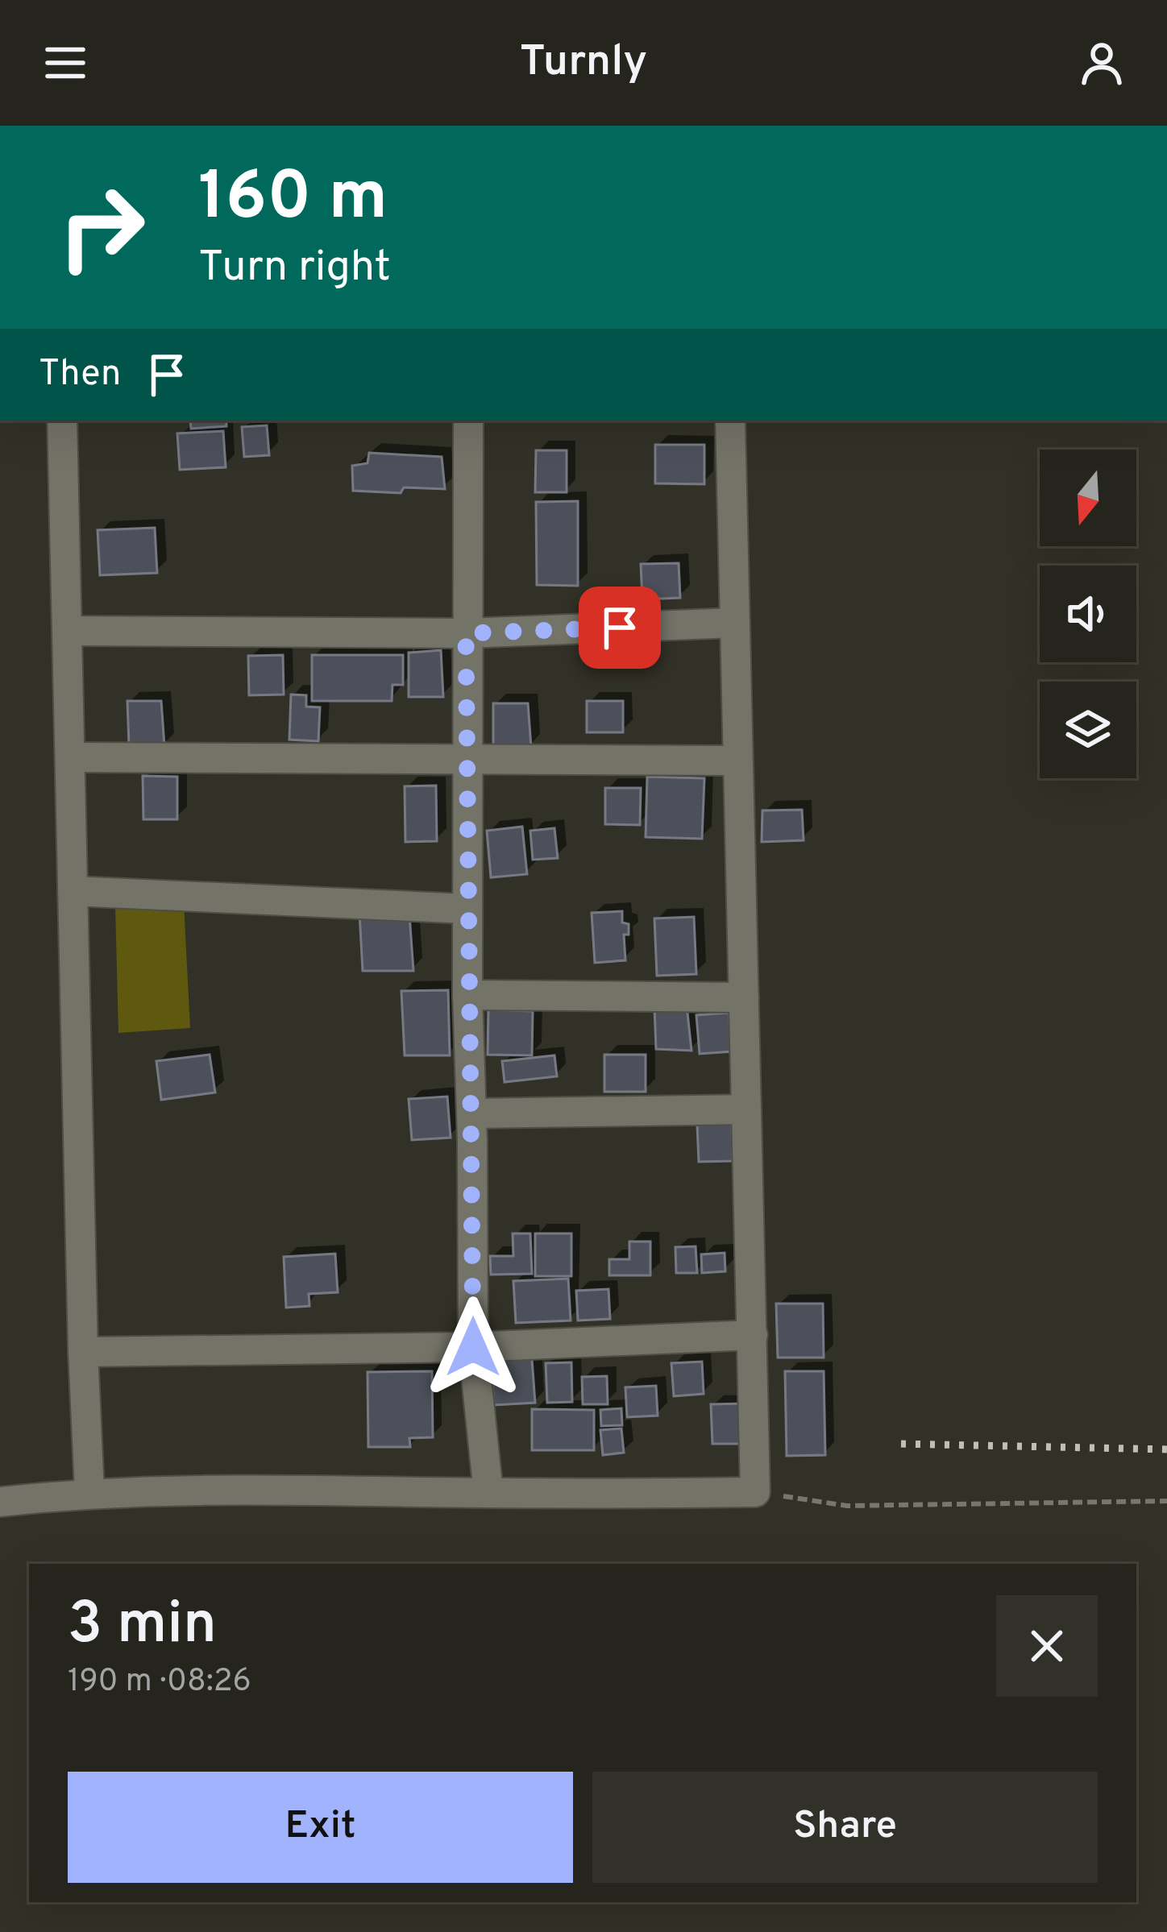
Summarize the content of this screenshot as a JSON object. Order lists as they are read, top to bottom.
{
  "north": "bottom",
  "page": {
    "header": "Turnly",
    "turn": ["160 m", "Turn right"],
    "then": "Then",
    "heading": ["3 min", "190 m · 08:26"],
    "buttons": ["Exit", "Share"]
  }
}
